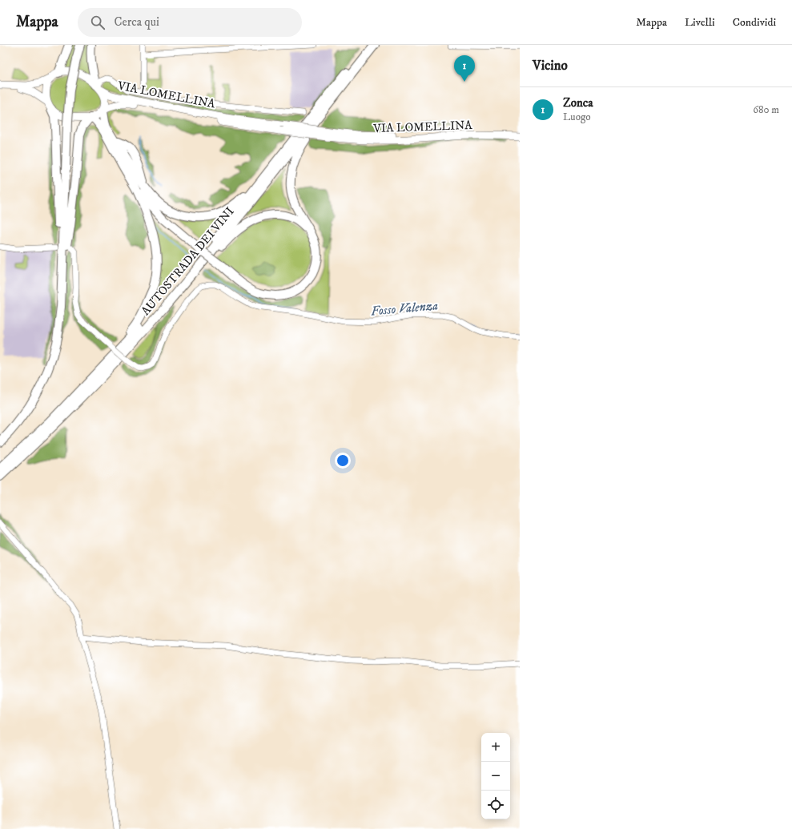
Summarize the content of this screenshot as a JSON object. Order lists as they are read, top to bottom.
{
  "streets": {
    "highway": ["AUTOSTRADA DEI VINI"],
    "main road": ["VIA LOMELLINA"]
  },
  "water": ["Fosso Valenza"],
  "page": {
    "header": "Mappa",
    "search": "Cerca qui",
    "nav": ["Mappa", "Livelli", "Condividi"],
    "heading": "Vicino",
    "pins": "1",
    "list": [
      {
        "mark": "1",
        "name": "Zonca",
        "note": "Luogo",
        "value": "680 m"
      }
    ],
    "map_buttons": ["+", "−"]
  }
}
